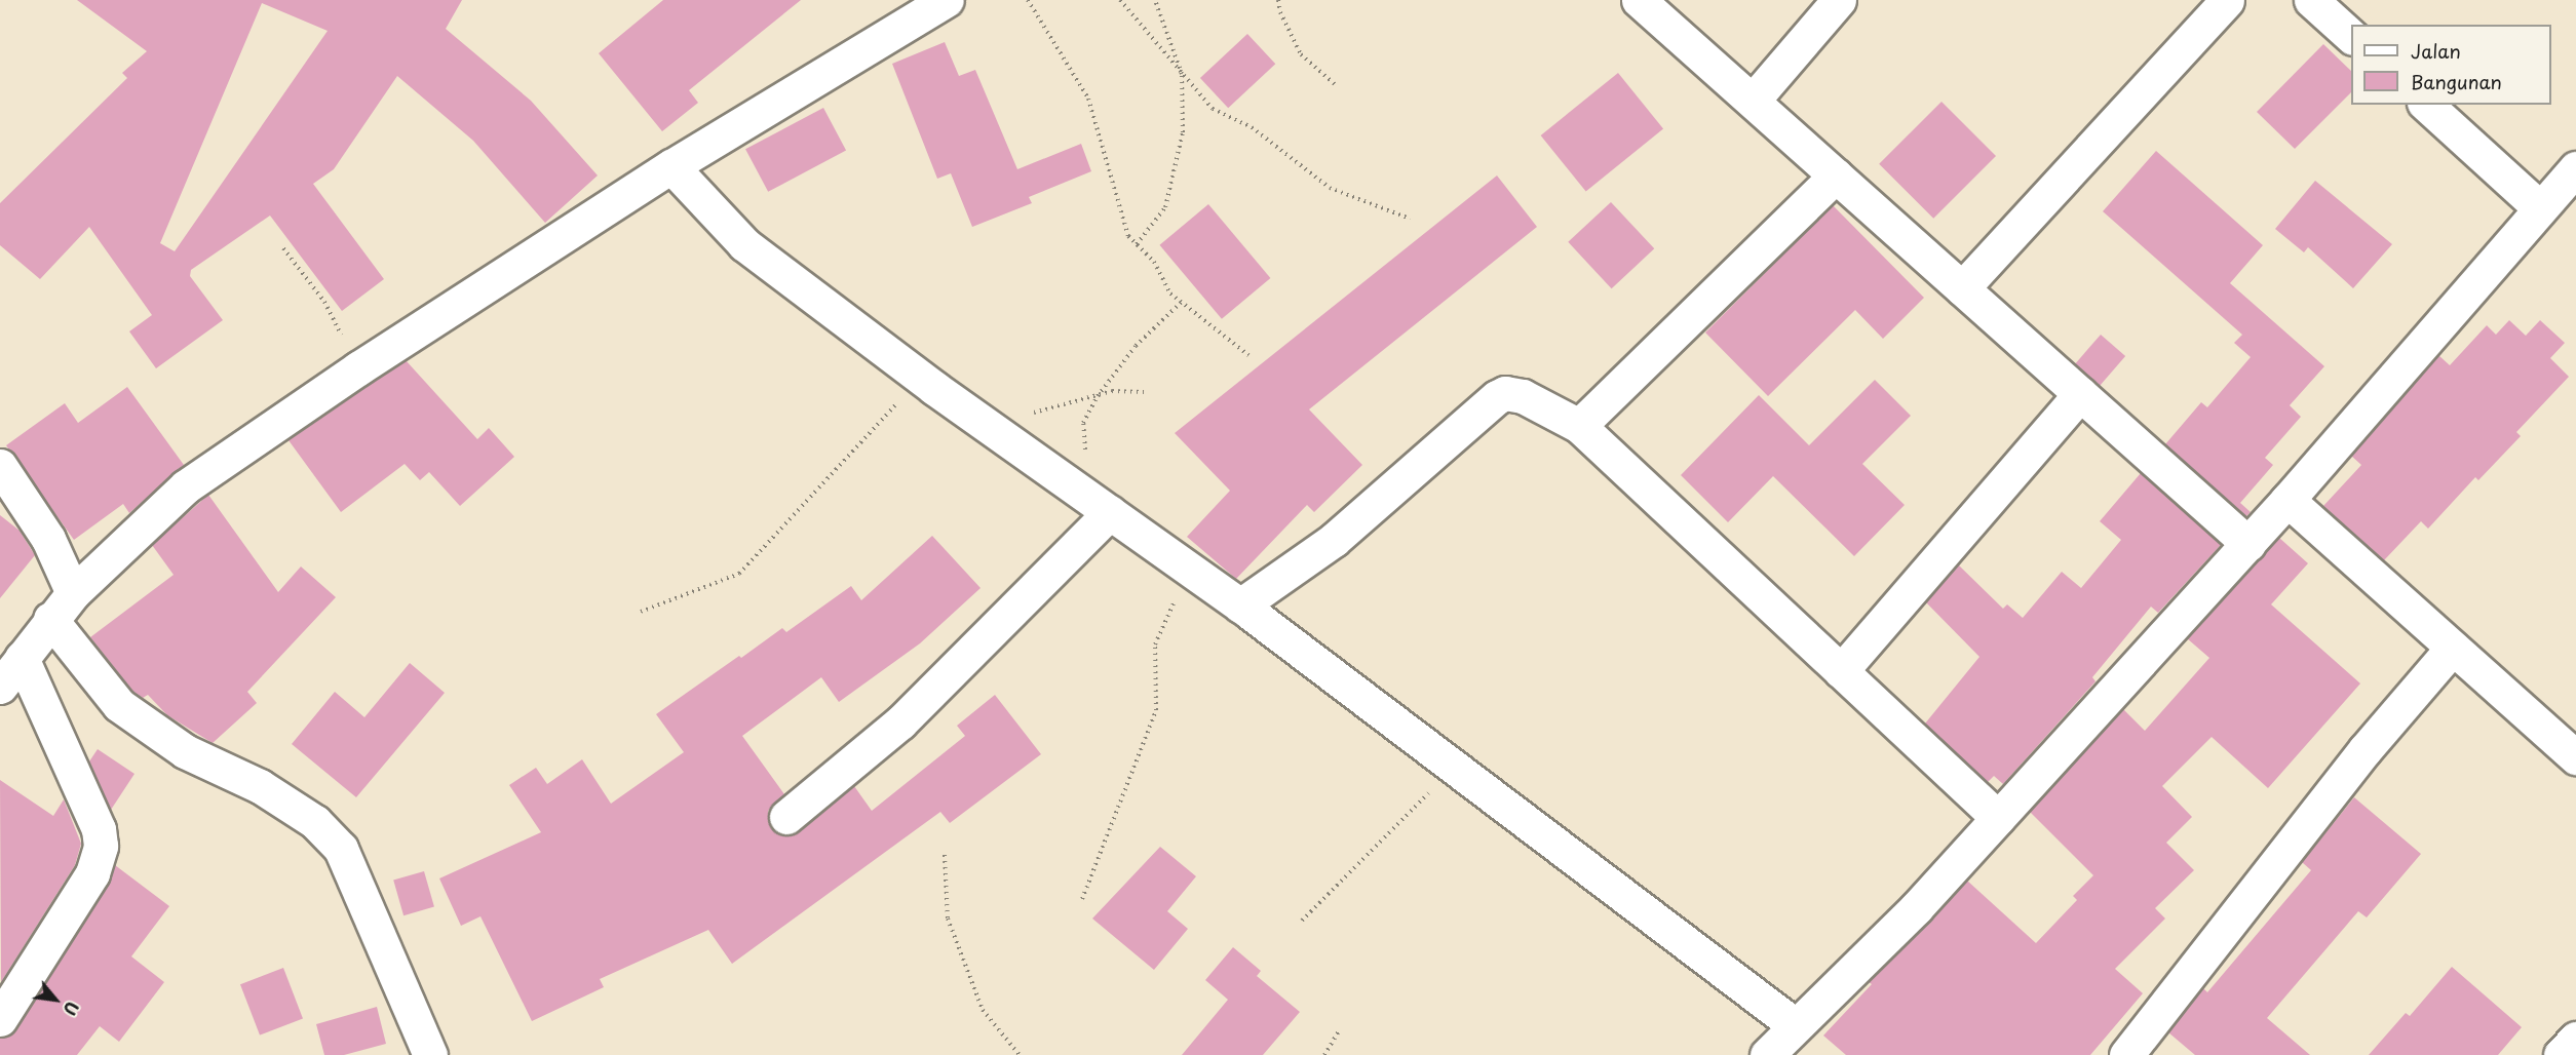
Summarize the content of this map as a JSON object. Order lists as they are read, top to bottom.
{
  "legend": ["Jalan", "Bangunan"],
  "north": "bottom right"
}
